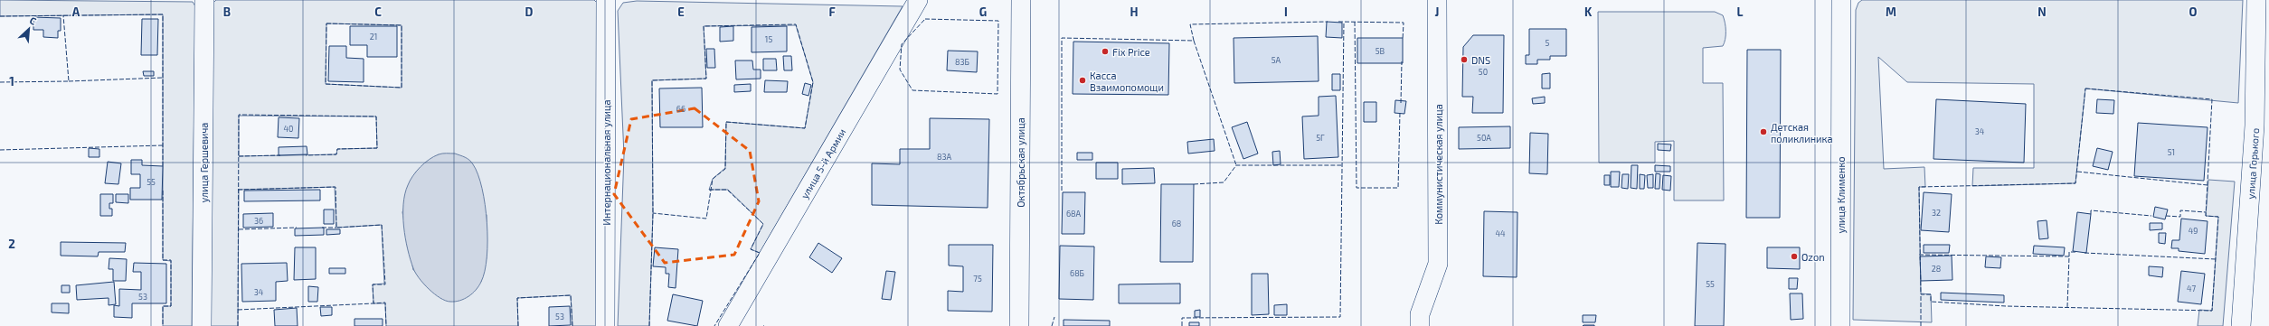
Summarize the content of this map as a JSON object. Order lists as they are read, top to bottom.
{
  "streets": {
    "street": [
      "улица Гершевича",
      "Интернациональная улица",
      "Октябрьская улица",
      "улица 5-й Армии",
      "улица Горького",
      "Коммунистическая улица",
      "улица Клименко"
    ]
  },
  "places": [
    "Fix Price",
    "DNS",
    "Касса Взаимопомощи",
    "Детская поликлиника",
    "Ozon"
  ],
  "house_numbers": [
    "21",
    "15",
    "5",
    "5В",
    "5А",
    "83Б",
    "50",
    "66",
    "40",
    "34",
    "5Г",
    "50А",
    "51",
    "83А",
    "55",
    "32",
    "68А",
    "36",
    "68",
    "49",
    "44",
    "28",
    "68Б",
    "75",
    "55",
    "47",
    "34",
    "53",
    "53"
  ],
  "north": "top right",
  "grid": {
    "columns": [
      "A",
      "B",
      "C",
      "D",
      "E",
      "F",
      "G",
      "H",
      "I",
      "J",
      "K",
      "L",
      "M",
      "N",
      "O"
    ],
    "rows": ["1", "2"]
  }
}
